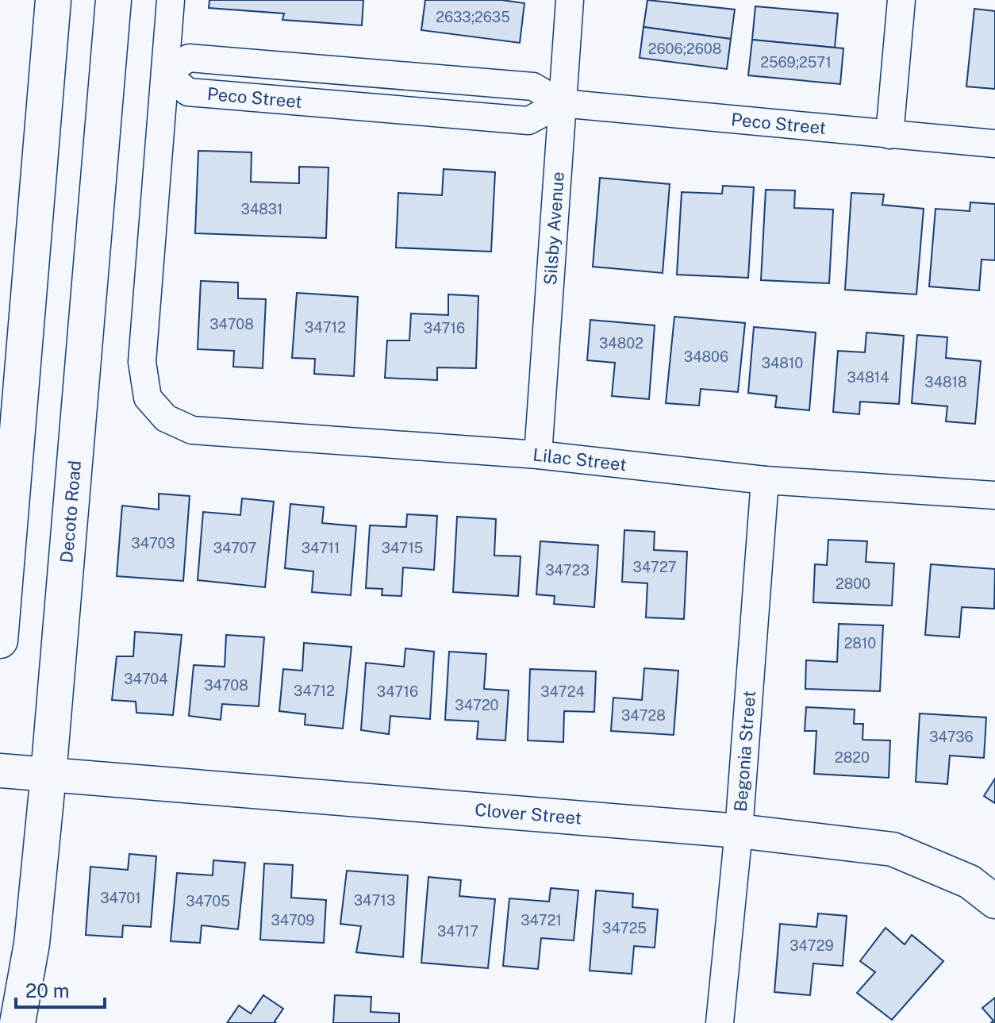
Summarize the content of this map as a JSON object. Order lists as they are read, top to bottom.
{
  "streets": {
    "main road": ["Decoto Road"],
    "street": [
      "Peco Street",
      "Silsby Avenue",
      "Lilac Street",
      "Begonia Street",
      "Clover Street"
    ]
  },
  "crossings": [
    ["Peco Street", "Silsby Avenue"],
    ["Peco Street", "Lilac Street"],
    ["Silsby Avenue", "Lilac Street"],
    ["Lilac Street", "Begonia Street"],
    ["Decoto Road", "Clover Street"],
    ["Begonia Street", "Clover Street"]
  ],
  "house_numbers": [
    "2633;2635",
    "2606;2608",
    "2569;2571",
    "34831",
    "34708",
    "34712",
    "34716",
    "34802",
    "34806",
    "34810",
    "34814",
    "34818",
    "34703",
    "34707",
    "34711",
    "34715",
    "34727",
    "34723",
    "2800",
    "2810",
    "34704",
    "34708",
    "34712",
    "34716",
    "34724",
    "34720",
    "34728",
    "34736",
    "2820",
    "34701",
    "34713",
    "34705",
    "34709",
    "34721",
    "34725",
    "34717",
    "34729"
  ],
  "scale_bar": "20 m"
}
